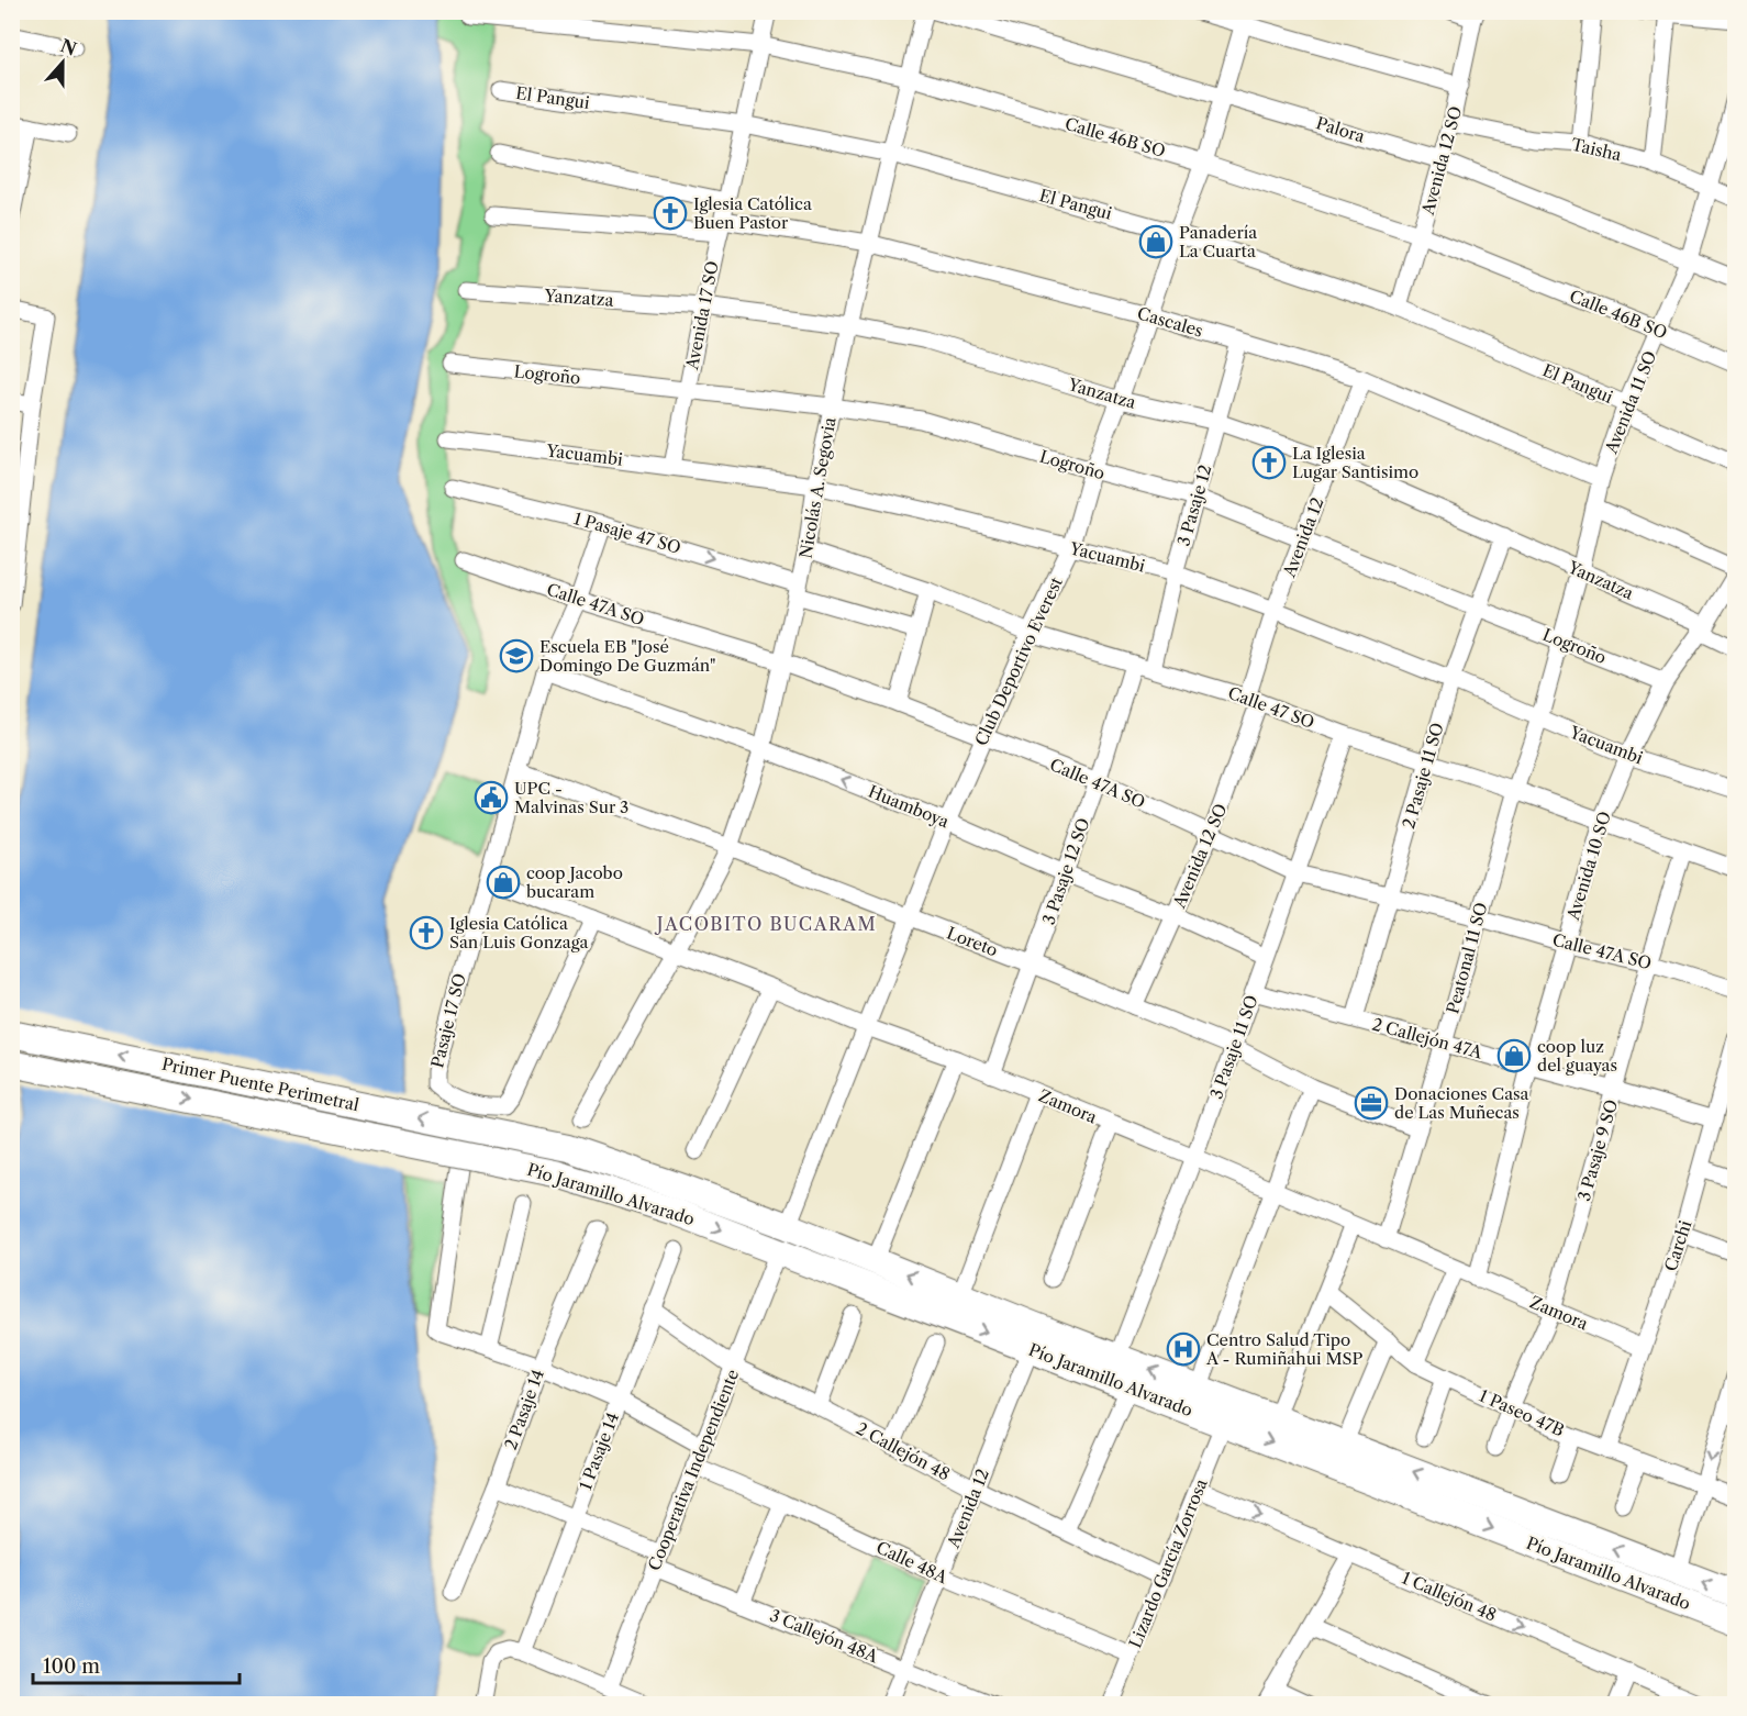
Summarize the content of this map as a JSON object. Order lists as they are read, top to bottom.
{
  "streets": {
    "highway": ["Primer Puente Perimetral", "Pío Jaramillo Alvarado"],
    "street": [
      "El Pangui",
      "Palora",
      "Calle 46B SO",
      "Taisha",
      "Avenida 12 SO",
      "Yanzatza",
      "Avenida 17 SO",
      "Cascales",
      "Logroño",
      "Avenida 11 SO",
      "Yacuambi",
      "Nicolás A. Segovia",
      "3 Pasaje 12",
      "1 Pasaje 47 SO",
      "Avenida 12",
      "Calle 47A SO",
      "Club Deportivo Everest",
      "Calle 47 SO",
      "2 Pasaje 11 SO",
      "Huamboya",
      "Avenida 10 SO",
      "3 Pasaje 12 SO",
      "Loreto",
      "Peatonal 11 SO",
      "Pasaje 17 SO",
      "2 Callejón 47A",
      "3 Pasaje 11 SO",
      "Zamora",
      "3 Pasaje 9 SO",
      "Carchi",
      "2 Pasaje 14",
      "1 Paseo 47B",
      "1 Pasaje 14",
      "2 Callejón 48",
      "Cooperativa Independiente",
      "Calle 48A",
      "Lizardo García Zorrosa",
      "1 Callejón 48",
      "3 Callejón 48A"
    ]
  },
  "crossings": [
    ["El Pangui", "Avenida 12 SO"],
    ["El Pangui", "Avenida 17 SO"],
    ["El Pangui", "Avenida 11 SO"],
    ["El Pangui", "Nicolás A. Segovia"],
    ["El Pangui", "Club Deportivo Everest"],
    ["Palora", "Avenida 12 SO"],
    ["Palora", "Avenida 11 SO"],
    ["Palora", "Club Deportivo Everest"],
    ["Calle 46B SO", "Avenida 12 SO"],
    ["Calle 46B SO", "Avenida 17 SO"],
    ["Calle 46B SO", "Avenida 11 SO"],
    ["Calle 46B SO", "Nicolás A. Segovia"],
    ["Calle 46B SO", "Club Deportivo Everest"],
    ["Taisha", "Avenida 12 SO"],
    ["Taisha", "Avenida 11 SO"],
    ["Avenida 12 SO", "Avenida 12"],
    ["Avenida 12 SO", "Calle 47A SO"],
    ["Avenida 12 SO", "Calle 47 SO"],
    ["Avenida 12 SO", "Huamboya"],
    ["Avenida 12 SO", "Loreto"],
    ["Yanzatza", "Avenida 17 SO"],
    ["Yanzatza", "Avenida 11 SO"],
    ["Yanzatza", "Nicolás A. Segovia"],
    ["Yanzatza", "3 Pasaje 12"],
    ["Yanzatza", "Avenida 12"],
    ["Yanzatza", "Club Deportivo Everest"],
    ["Yanzatza", "2 Pasaje 11 SO"],
    ["Yanzatza", "Avenida 10 SO"],
    ["Avenida 17 SO", "Cascales"],
    ["Avenida 17 SO", "Logroño"],
    ["Avenida 17 SO", "Yacuambi"],
    ["Cascales", "Avenida 11 SO"],
    ["Cascales", "Nicolás A. Segovia"],
    ["Cascales", "3 Pasaje 12"],
    ["Cascales", "Avenida 12"],
    ["Cascales", "Club Deportivo Everest"],
    ["Logroño", "Avenida 11 SO"],
    ["Logroño", "Nicolás A. Segovia"],
    ["Logroño", "3 Pasaje 12"],
    ["Logroño", "Avenida 12"],
    ["Logroño", "Club Deportivo Everest"],
    ["Logroño", "2 Pasaje 11 SO"],
    ["Logroño", "Avenida 10 SO"],
    ["Avenida 11 SO", "Yacuambi"],
    ["Avenida 11 SO", "Calle 47 SO"],
    ["Avenida 11 SO", "Peatonal 11 SO"],
    ["Yacuambi", "Nicolás A. Segovia"],
    ["Yacuambi", "3 Pasaje 12"],
    ["Yacuambi", "Avenida 12"],
    ["Yacuambi", "Club Deportivo Everest"],
    ["Yacuambi", "2 Pasaje 11 SO"],
    ["Yacuambi", "Avenida 10 SO"],
    ["Nicolás A. Segovia", "1 Pasaje 47 SO"],
    ["Nicolás A. Segovia", "Calle 47A SO"],
    ["Nicolás A. Segovia", "Calle 47 SO"],
    ["Nicolás A. Segovia", "Huamboya"],
    ["Nicolás A. Segovia", "Loreto"],
    ["Nicolás A. Segovia", "Zamora"],
    ["3 Pasaje 12", "Calle 47 SO"],
    ["1 Pasaje 47 SO", "Pasaje 17 SO"],
    ["Avenida 12", "Calle 47 SO"],
    ["Avenida 12", "Pío Jaramillo Alvarado"],
    ["Avenida 12", "2 Callejón 48"],
    ["Avenida 12", "Calle 48A"],
    ["Avenida 12", "3 Callejón 48A"],
    ["Calle 47A SO", "Club Deportivo Everest"],
    ["Calle 47A SO", "2 Pasaje 11 SO"],
    ["Calle 47A SO", "Avenida 10 SO"],
    ["Calle 47A SO", "3 Pasaje 12 SO"],
    ["Calle 47A SO", "Peatonal 11 SO"],
    ["Calle 47A SO", "Pasaje 17 SO"],
    ["Calle 47A SO", "3 Pasaje 11 SO"],
    ["Calle 47A SO", "3 Pasaje 9 SO"],
    ["Club Deportivo Everest", "Calle 47 SO"],
    ["Club Deportivo Everest", "Huamboya"],
    ["Club Deportivo Everest", "Loreto"],
    ["Club Deportivo Everest", "Zamora"],
    ["Club Deportivo Everest", "Pío Jaramillo Alvarado"],
    ["Calle 47 SO", "2 Pasaje 11 SO"],
    ["Calle 47 SO", "Avenida 10 SO"],
    ["Calle 47 SO", "3 Pasaje 12 SO"],
    ["Calle 47 SO", "Peatonal 11 SO"],
    ["Calle 47 SO", "3 Pasaje 11 SO"],
    ["Calle 47 SO", "3 Pasaje 9 SO"],
    ["2 Pasaje 11 SO", "2 Callejón 47A"],
    ["Huamboya", "3 Pasaje 12 SO"],
    ["Huamboya", "Pasaje 17 SO"],
    ["Huamboya", "3 Pasaje 11 SO"],
    ["Avenida 10 SO", "2 Callejón 47A"],
    ["Avenida 10 SO", "Zamora"],
    ["3 Pasaje 12 SO", "Loreto"],
    ["3 Pasaje 12 SO", "Zamora"],
    ["Loreto", "Peatonal 11 SO"],
    ["Loreto", "Pasaje 17 SO"],
    ["Loreto", "3 Pasaje 11 SO"],
    ["Peatonal 11 SO", "2 Callejón 47A"],
    ["Peatonal 11 SO", "Zamora"],
    ["Pasaje 17 SO", "Zamora"],
    ["2 Callejón 47A", "3 Pasaje 11 SO"],
    ["2 Callejón 47A", "3 Pasaje 9 SO"],
    ["2 Callejón 47A", "Carchi"],
    ["3 Pasaje 11 SO", "Zamora"],
    ["3 Pasaje 11 SO", "Pío Jaramillo Alvarado"],
    ["Primer Puente Perimetral", "Pío Jaramillo Alvarado"],
    ["Zamora", "3 Pasaje 9 SO"],
    ["Zamora", "Carchi"],
    ["3 Pasaje 9 SO", "1 Paseo 47B"],
    ["Pío Jaramillo Alvarado", "Cooperativa Independiente"],
    ["Pío Jaramillo Alvarado", "Lizardo García Zorrosa"],
    ["Carchi", "1 Paseo 47B"],
    ["2 Pasaje 14", "3 Callejón 48A"],
    ["1 Pasaje 14", "2 Callejón 48"],
    ["1 Pasaje 14", "3 Callejón 48A"],
    ["2 Callejón 48", "Cooperativa Independiente"],
    ["2 Callejón 48", "Lizardo García Zorrosa"],
    ["Cooperativa Independiente", "Calle 48A"],
    ["Cooperativa Independiente", "3 Callejón 48A"],
    ["Calle 48A", "Lizardo García Zorrosa"],
    ["Lizardo García Zorrosa", "1 Callejón 48"]
  ],
  "one_way": ["1 Pasaje 47 SO"],
  "districts": ["JACOBITO BUCARAM"],
  "places": {
    "church": ["Iglesia Católica Buen Pastor", "La Iglesia Lugar Santisimo", "Iglesia Católica San Luis Gonzaga"],
    "shop": ["Panadería La Cuarta", "coop Jacobo bucaram", "coop luz del guayas"],
    "school or university": ["Escuela EB \"José Domingo De Guzmán\""],
    "public building": ["UPC - Malvinas Sur 3"],
    "office": ["Donaciones Casa de Las Muñecas"],
    "hospital": ["Centro Salud Tipo A - Rumiñahui MSP"]
  },
  "scale_bar": "100 m",
  "north": "top"
}
